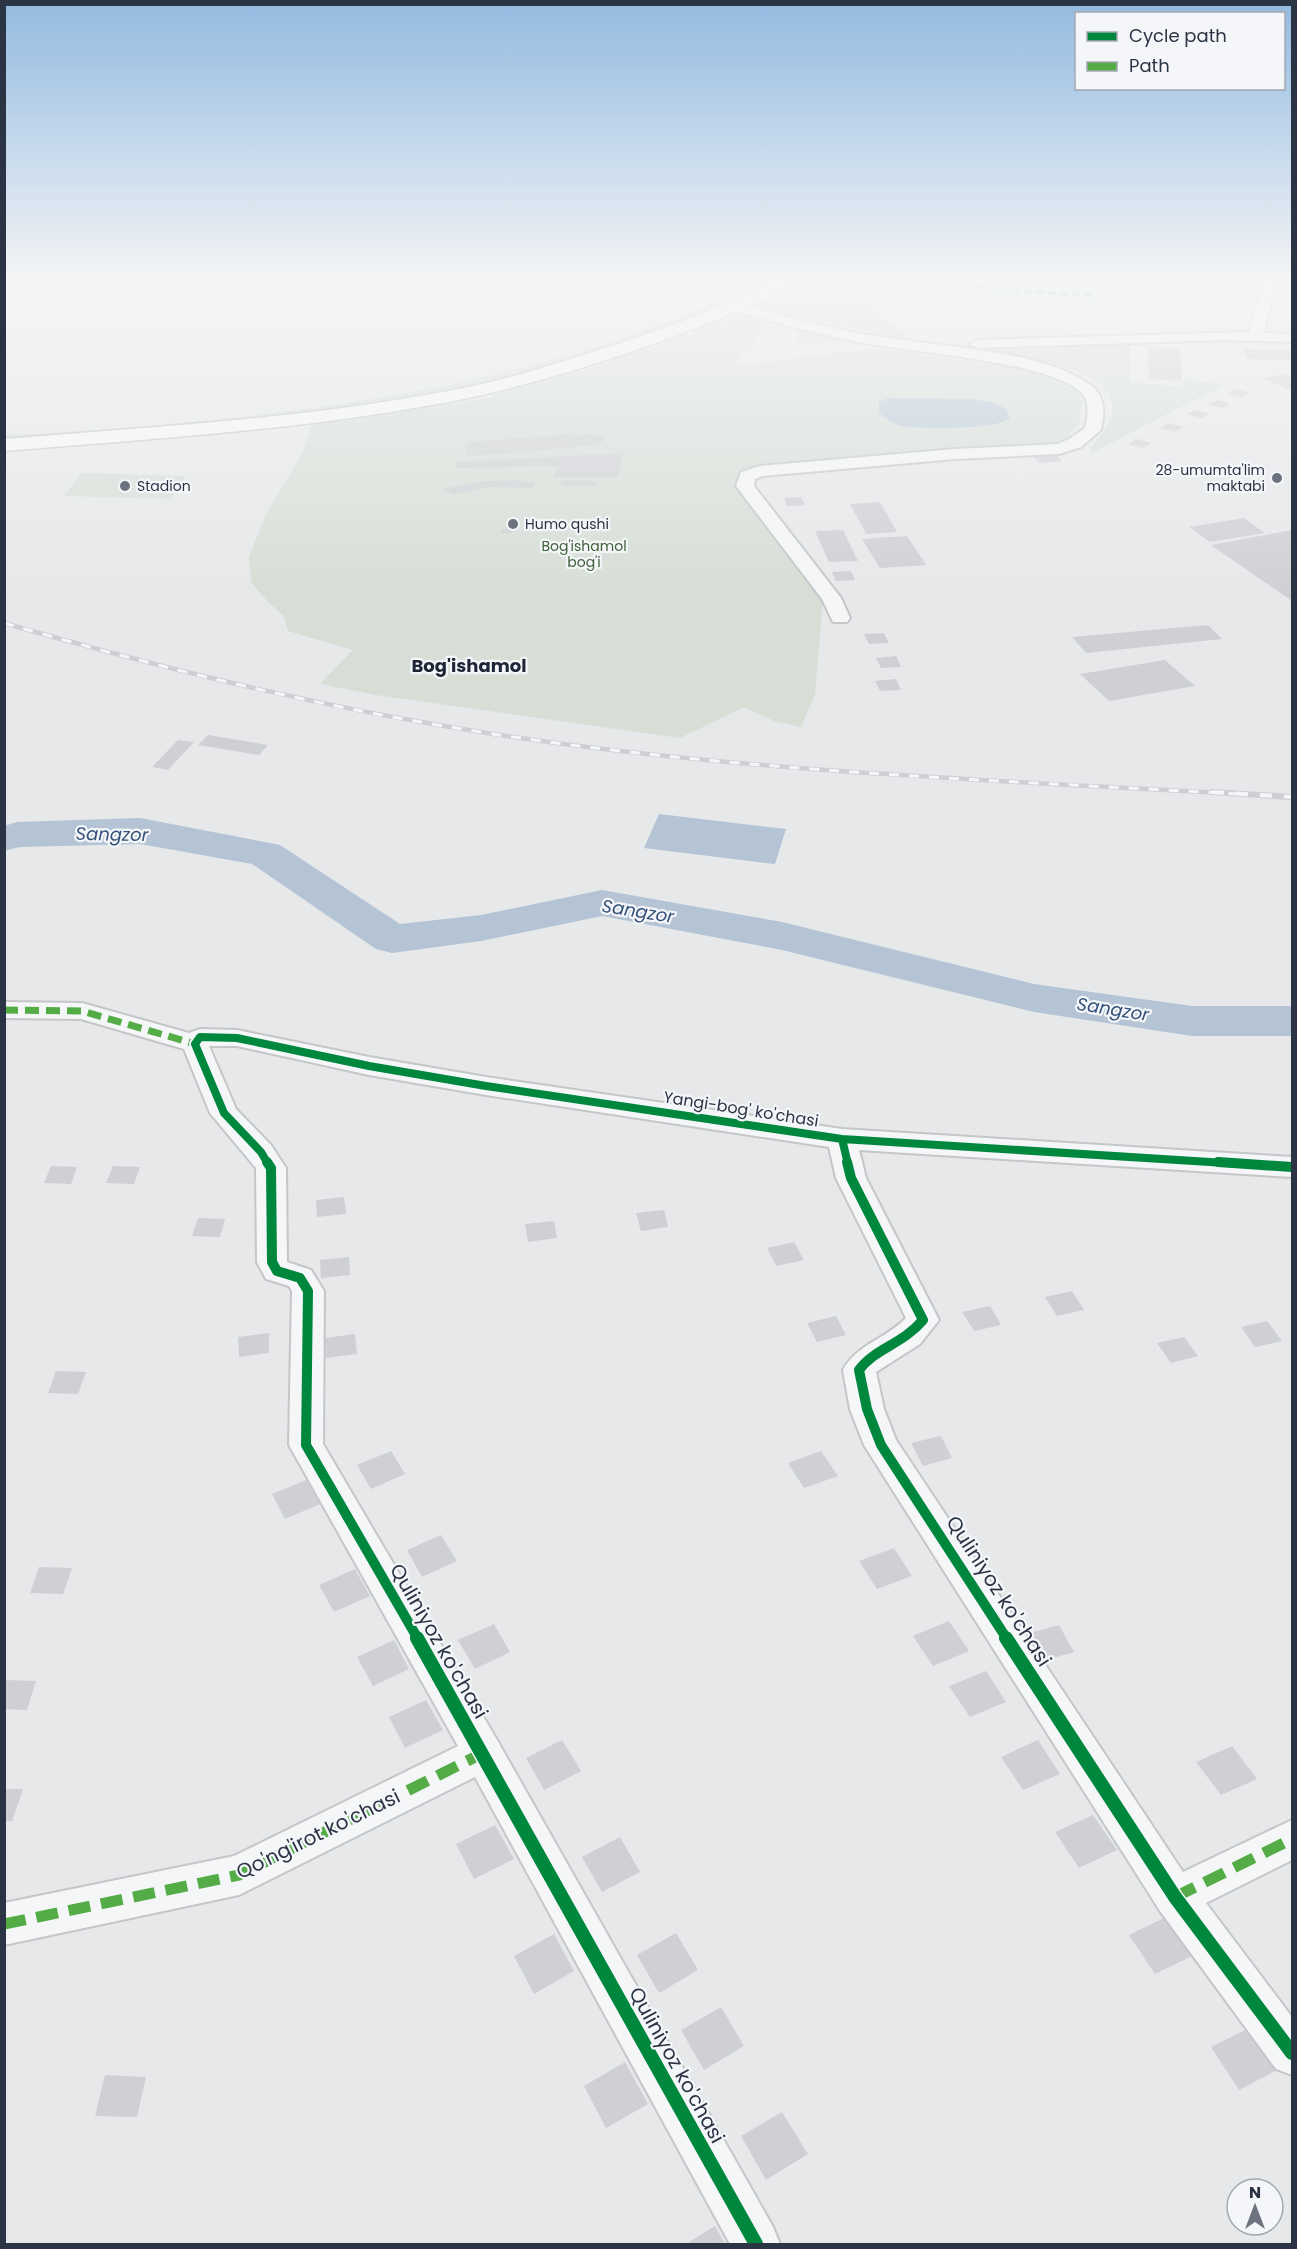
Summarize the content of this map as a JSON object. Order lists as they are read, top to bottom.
{
  "streets": {
    "street": ["Yangi-bog' ko'chasi", "Quliniyoz ko'chasi", "Qo'ng'irot ko'chasi"]
  },
  "crossings": [
    ["Yangi-bog' ko'chasi", "Quliniyoz ko'chasi"],
    ["Quliniyoz ko'chasi", "Qo'ng'irot ko'chasi"]
  ],
  "districts": ["Bog'ishamol"],
  "water": ["Sangzor"],
  "parks": ["Bog'ishamol bog'i"],
  "places": ["28-umumta'lim maktabi", "Stadion", "Humo qushi"],
  "legend": ["Cycle path", "Path"],
  "north": "top"
}
